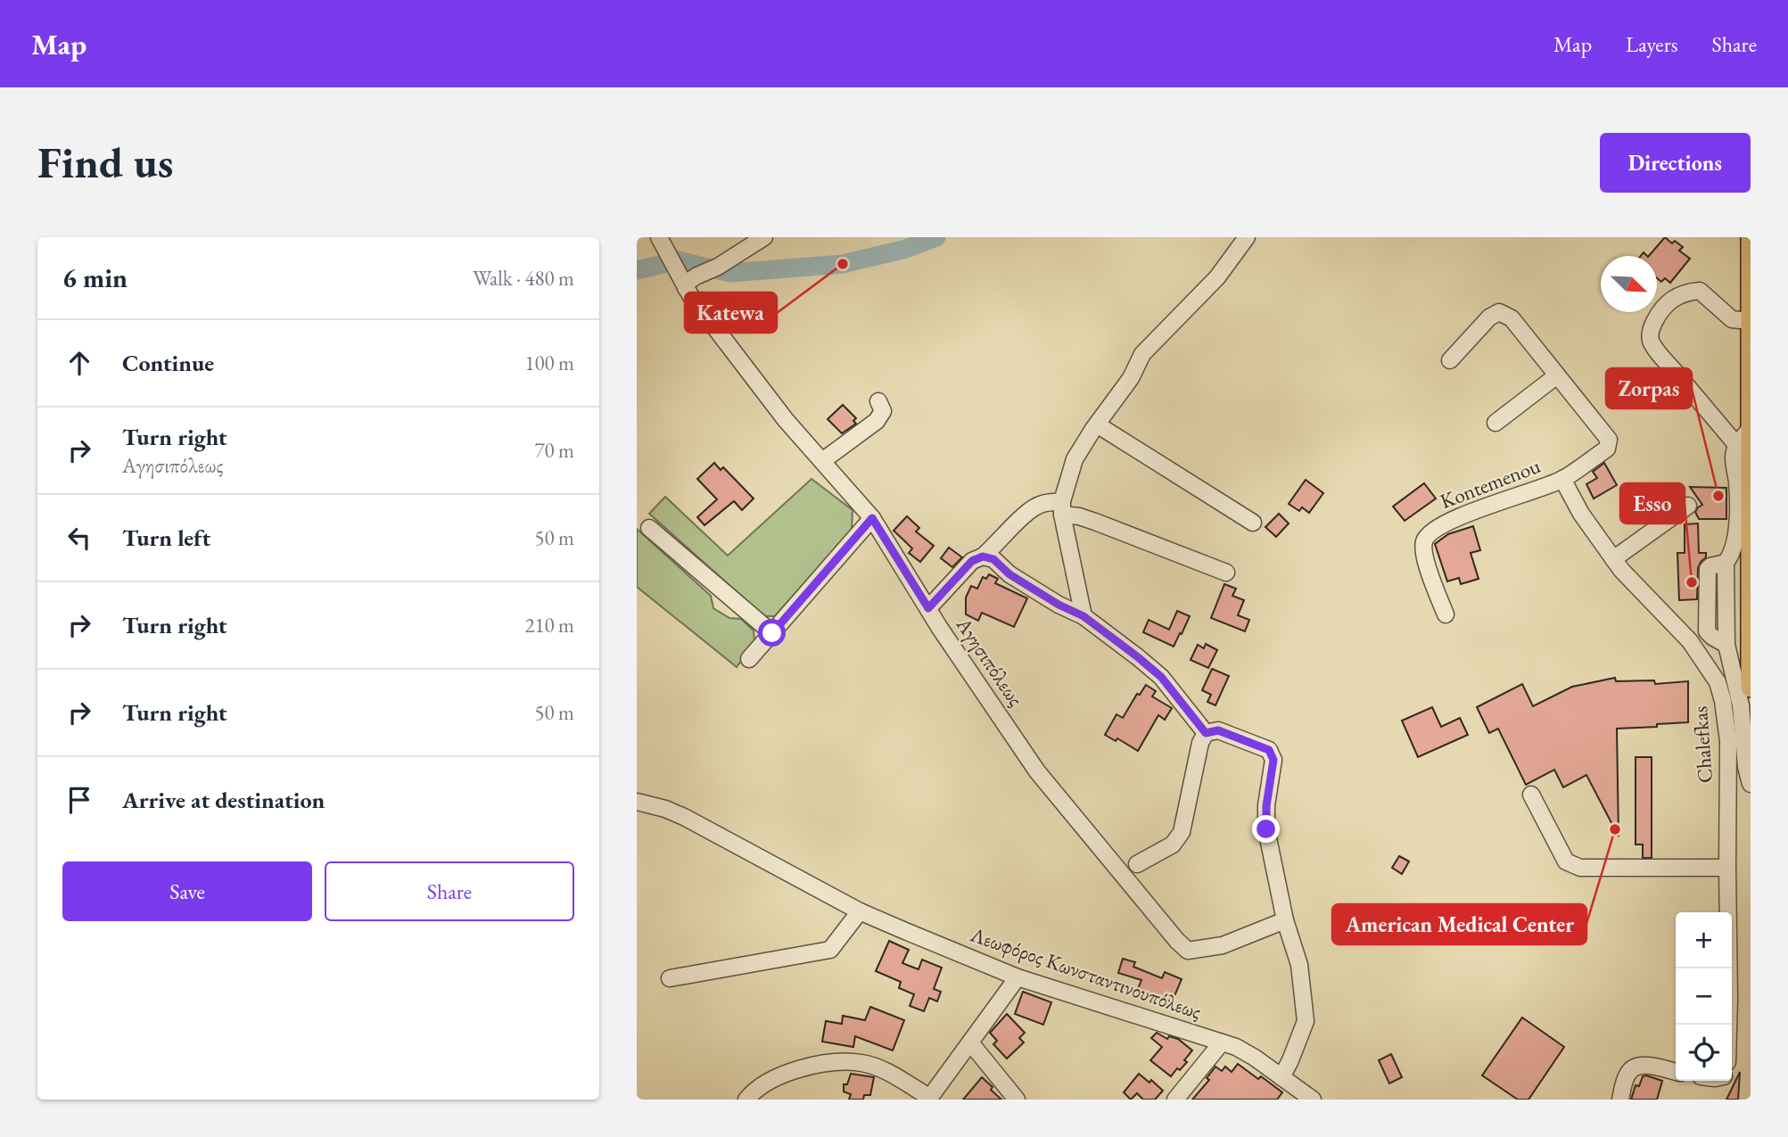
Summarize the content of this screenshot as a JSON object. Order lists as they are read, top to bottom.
{
  "streets": {
    "street": [
      "Kontemenou",
      "Αγησιπόλεως",
      "Chalefkas",
      "Λεωφόρος Κωνσταντινουπόλεως"
    ]
  },
  "crossings": [
    ["Kontemenou", "Chalefkas"]
  ],
  "places": [
    "Katewa",
    "Zorpas",
    "Esso",
    "American Medical Center"
  ],
  "north": "bottom right",
  "page": {
    "header": "Map",
    "nav": ["Map", "Layers", "Share"],
    "buttons": [
      "Directions",
      ["Save", "Share"]
    ],
    "title": "Find us",
    "heading": ["6 min", "Walk · 480 m"],
    "list": [
      ["Continue", "100 m"],
      ["Turn right", "Αγησιπόλεως", "70 m"],
      ["Turn left", "50 m"],
      ["Turn right", "210 m"],
      ["Turn right", "50 m"],
      "Arrive at destination"
    ],
    "map_buttons": ["+", "−"]
  }
}
